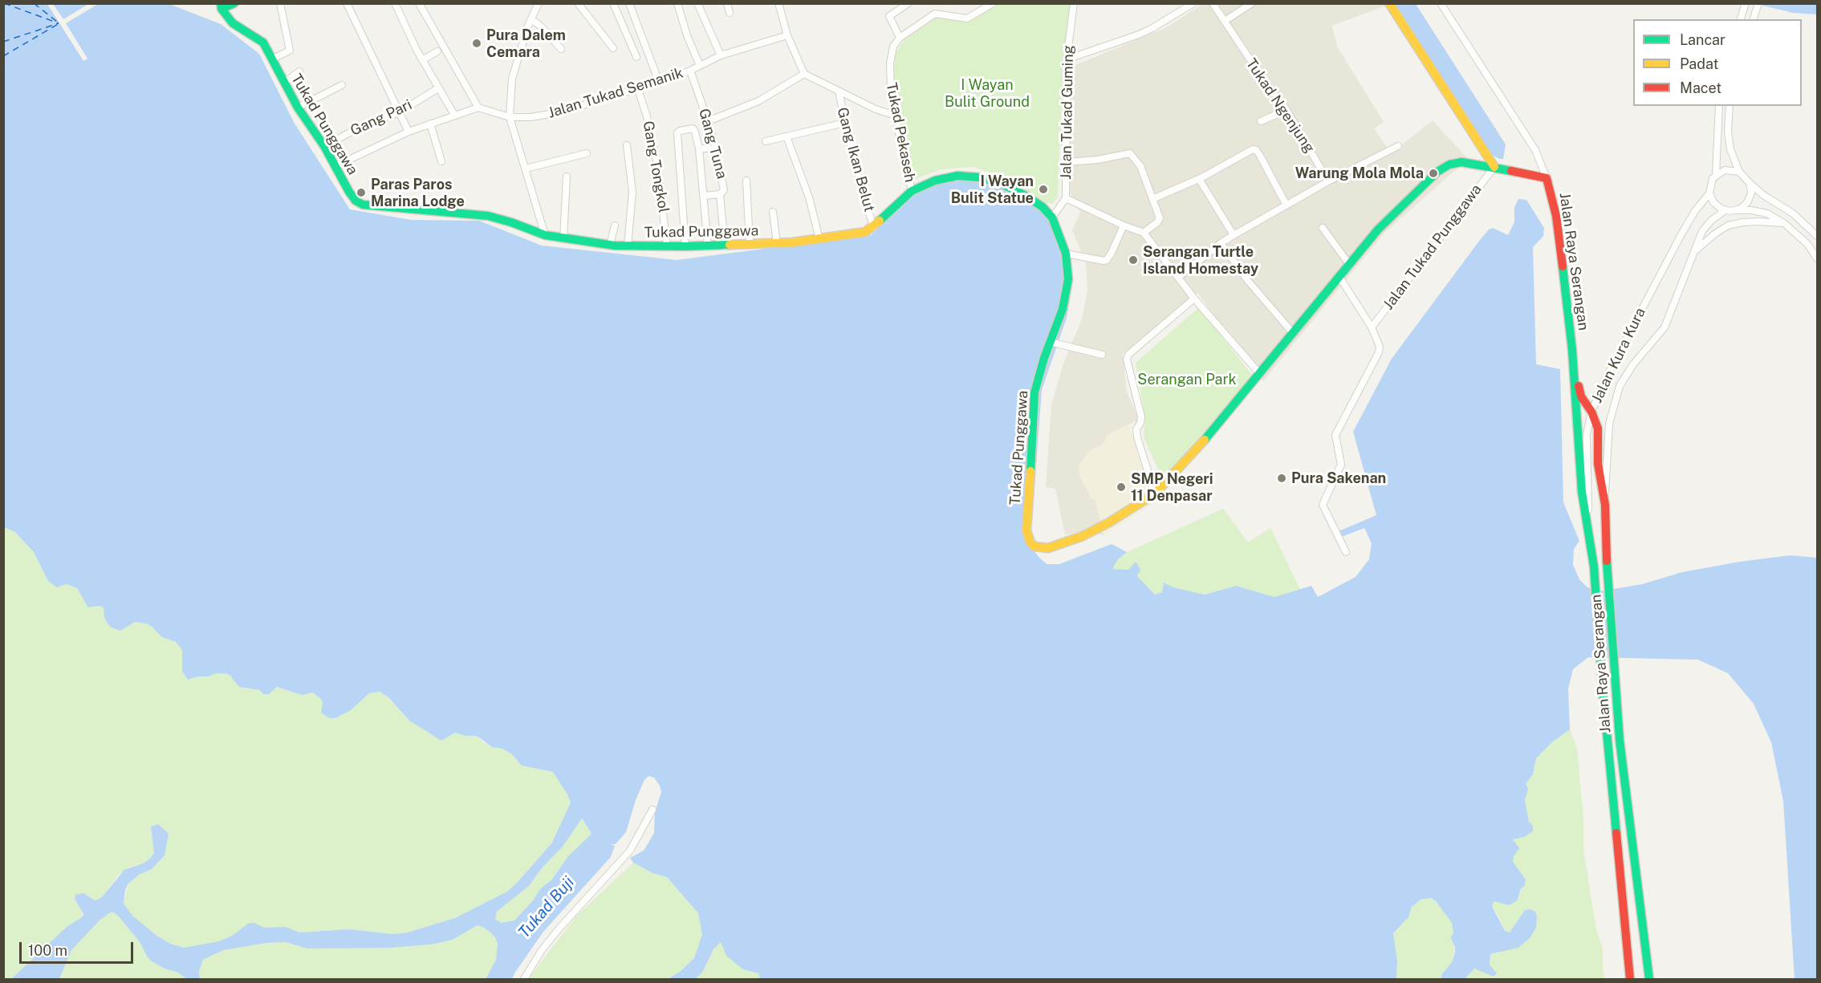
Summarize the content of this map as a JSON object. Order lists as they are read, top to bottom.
{
  "streets": {
    "street": [
      "Jalan Tukad Semanik",
      "Tukad Ngenjung",
      "Jalan Tukad Guming",
      "Gang Pari",
      "Tukad Punggawa",
      "Tukad Pekaseh",
      "Gang Tuna",
      "Gang Ikan Belut",
      "Gang Tongkol",
      "Jalan Tukad Punggawa",
      "Jalan Raya Serangan",
      "Jalan Kura Kura"
    ]
  },
  "crossings": [
    ["Jalan Tukad Semanik", "Gang Tuna"],
    ["Jalan Tukad Semanik", "Gang Tongkol"],
    ["Jalan Tukad Guming", "Tukad Punggawa"],
    ["Gang Pari", "Tukad Punggawa"],
    ["Tukad Punggawa", "Tukad Pekaseh"],
    ["Tukad Punggawa", "Gang Tuna"],
    ["Tukad Punggawa", "Gang Ikan Belut"],
    ["Tukad Punggawa", "Gang Tongkol"],
    ["Tukad Punggawa", "Jalan Tukad Punggawa"],
    ["Tukad Punggawa", "Jalan Raya Serangan"],
    ["Jalan Raya Serangan", "Jalan Kura Kura"]
  ],
  "water": ["Tukad Buji"],
  "parks": ["I Wayan Bulit Ground", "Serangan Park"],
  "places": [
    "Pura Dalem Cemara",
    "Warung Mola Mola",
    "I Wayan Bulit Statue",
    "Paras Paros Marina Lodge",
    "Serangan Turtle Island Homestay",
    "Pura Sakenan",
    "SMP Negeri 11 Denpasar"
  ],
  "legend": ["Lancar", "Padat", "Macet"],
  "scale_bar": "100 m"
}
